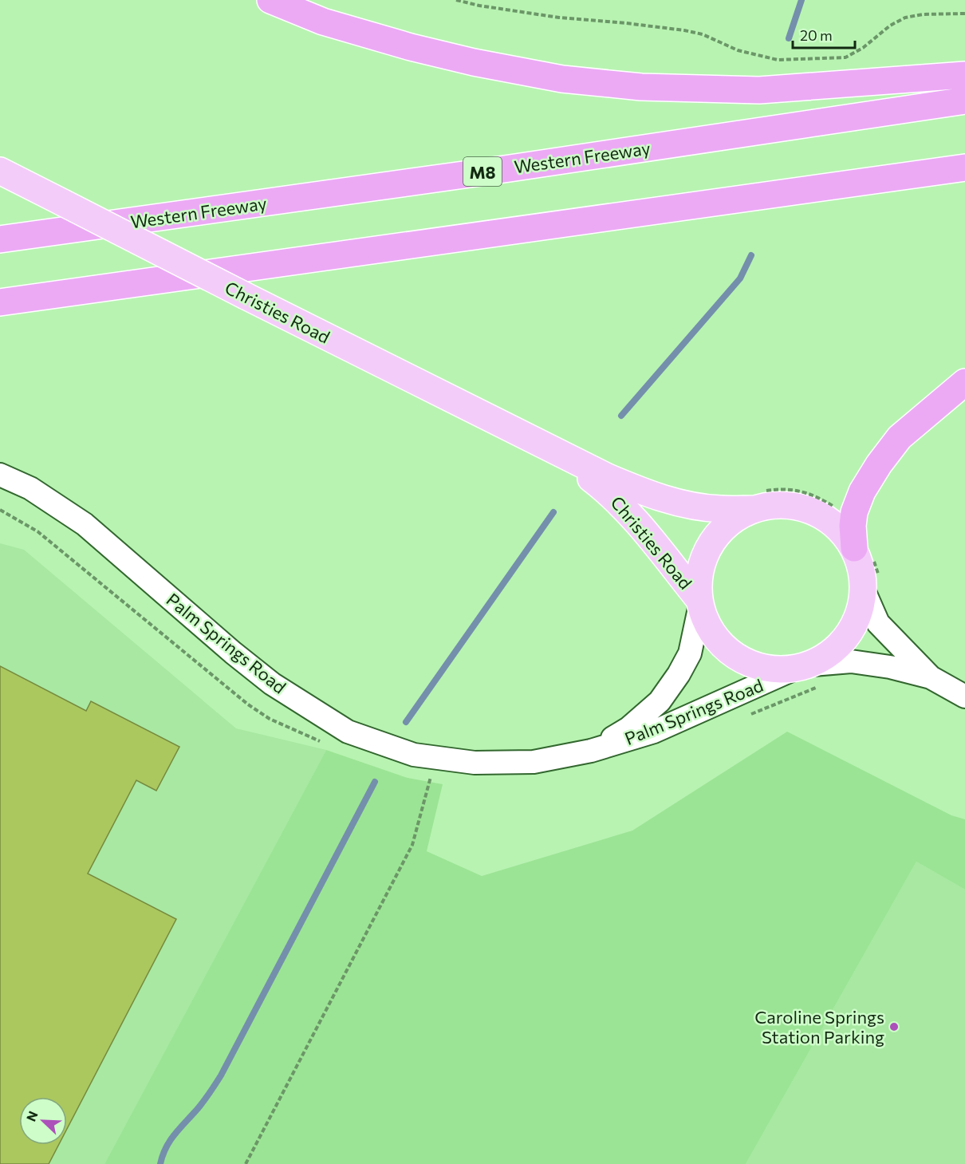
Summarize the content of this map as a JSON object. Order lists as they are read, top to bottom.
{
  "streets": {
    "highway": ["Western Freeway", "M8"],
    "main road": ["Christies Road"],
    "street": ["Palm Springs Road"]
  },
  "crossings": [
    ["Christies Road", "Palm Springs Road"]
  ],
  "places": ["Caroline Springs Station Parking"],
  "scale_bar": "20 m",
  "north": "top left"
}
